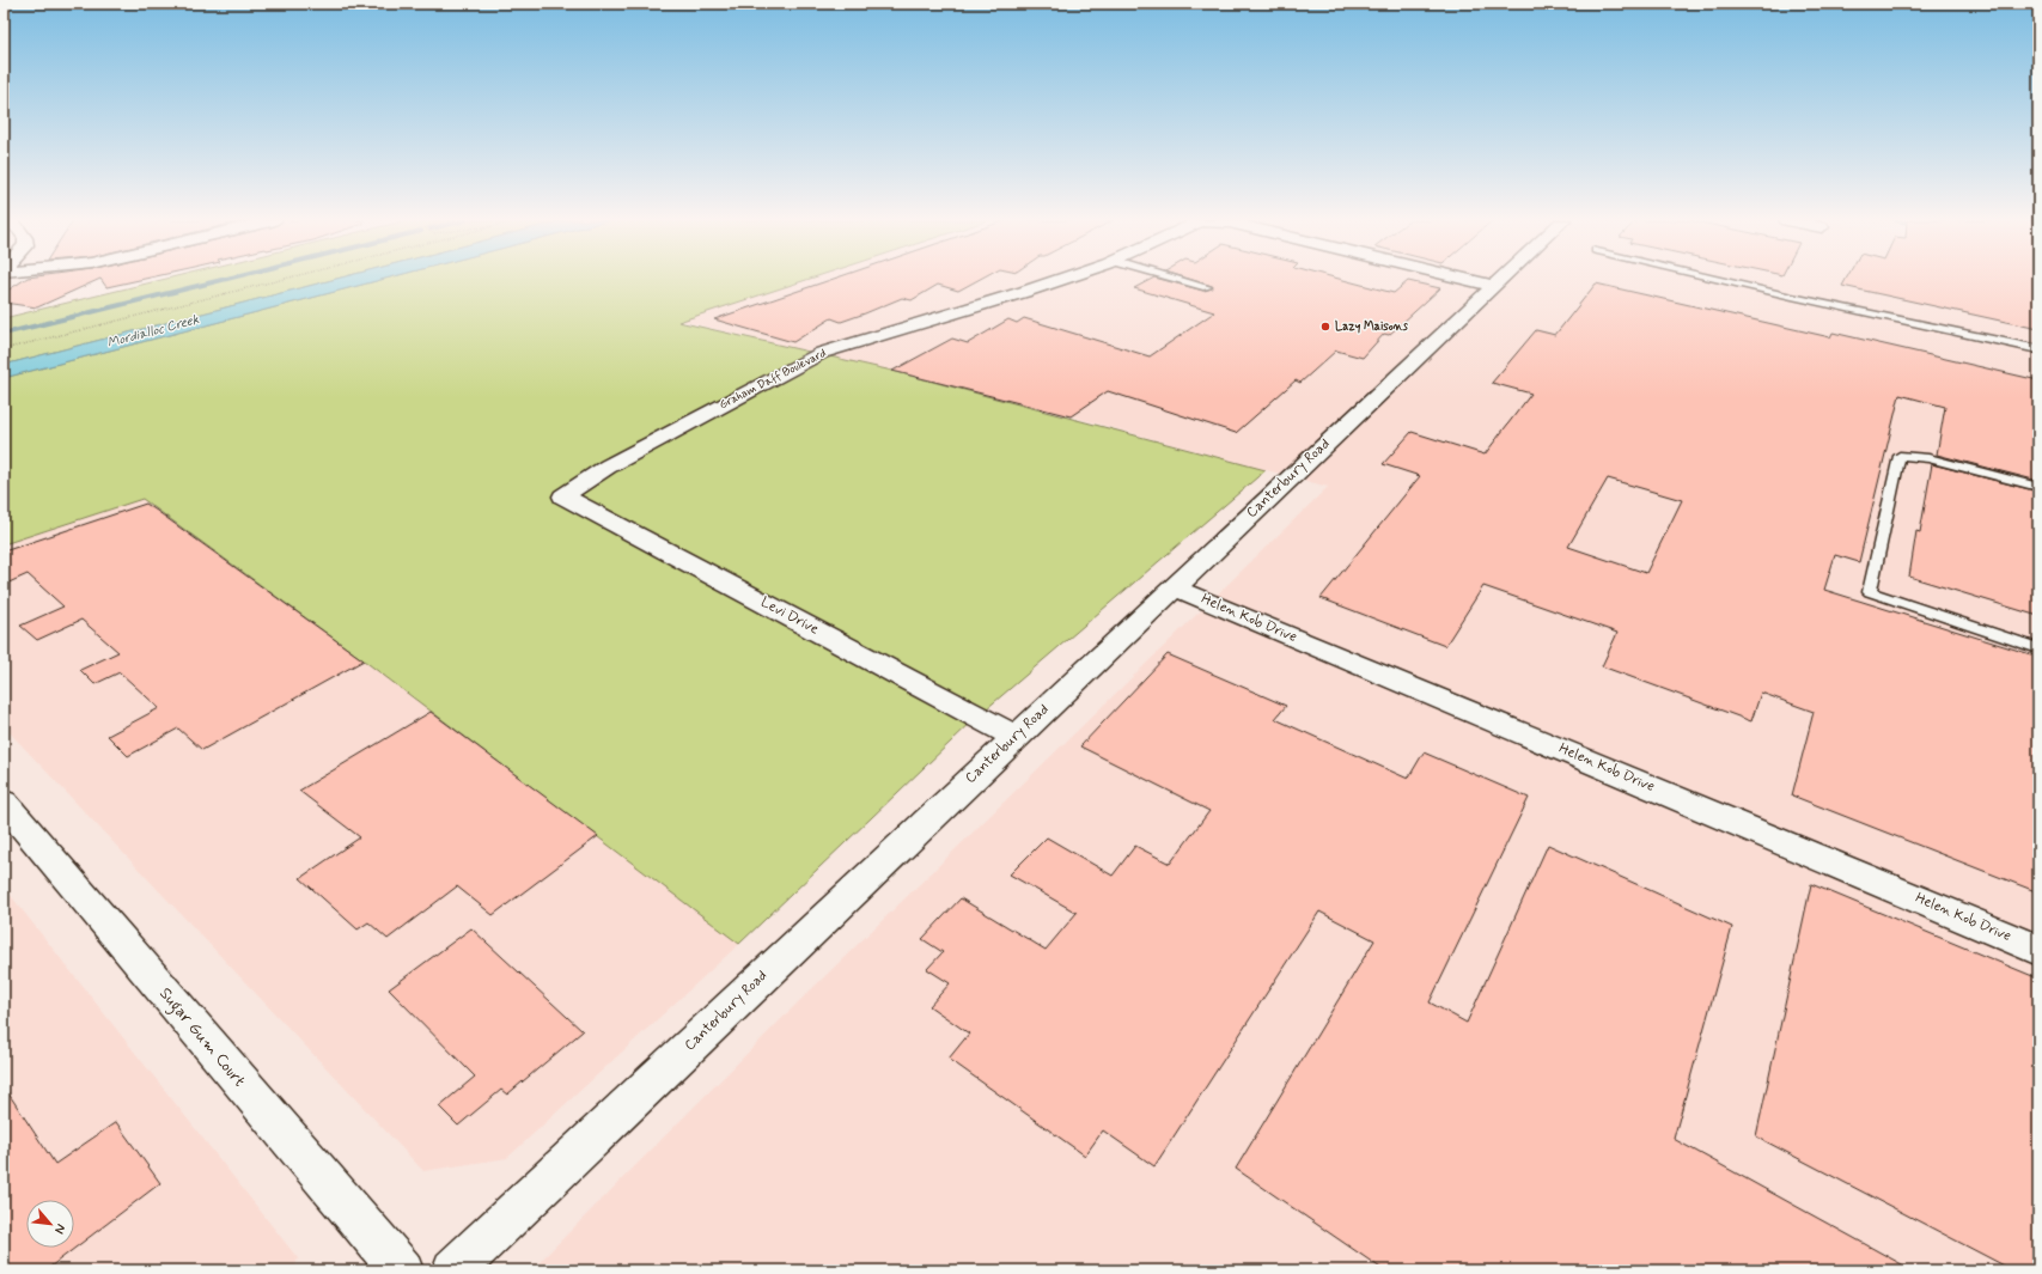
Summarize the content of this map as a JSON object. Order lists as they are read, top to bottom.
{
  "streets": {
    "street": [
      "Graham Daff Boulevard",
      "Canterbury Road",
      "Levi Drive",
      "Helen Kob Drive",
      "Sugar Gum Court"
    ]
  },
  "crossings": [
    ["Graham Daff Boulevard", "Canterbury Road"],
    ["Graham Daff Boulevard", "Levi Drive"],
    ["Canterbury Road", "Levi Drive"],
    ["Canterbury Road", "Helen Kob Drive"]
  ],
  "water": ["Mordialloc Creek"],
  "places": ["Lazy Maisons"],
  "north": "bottom right"
}
